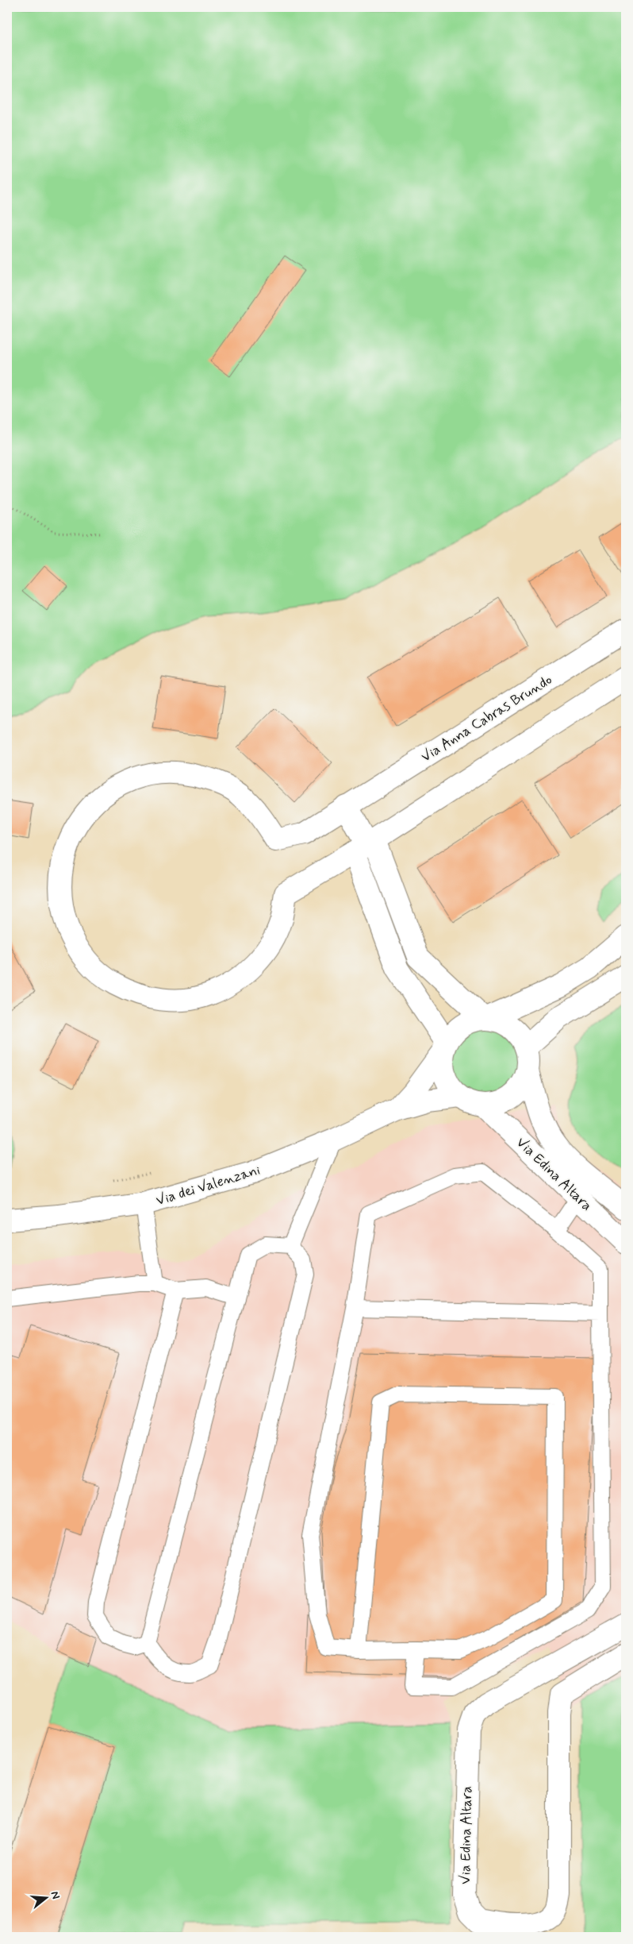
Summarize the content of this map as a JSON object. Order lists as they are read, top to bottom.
{
  "streets": {
    "main road": ["Via Anna Cabras Brundo", "Via Edina Altara", "Via dei Valenzani"]
  },
  "crossings": [
    ["Via Edina Altara", "Via dei Valenzani"]
  ],
  "north": "right"
}
